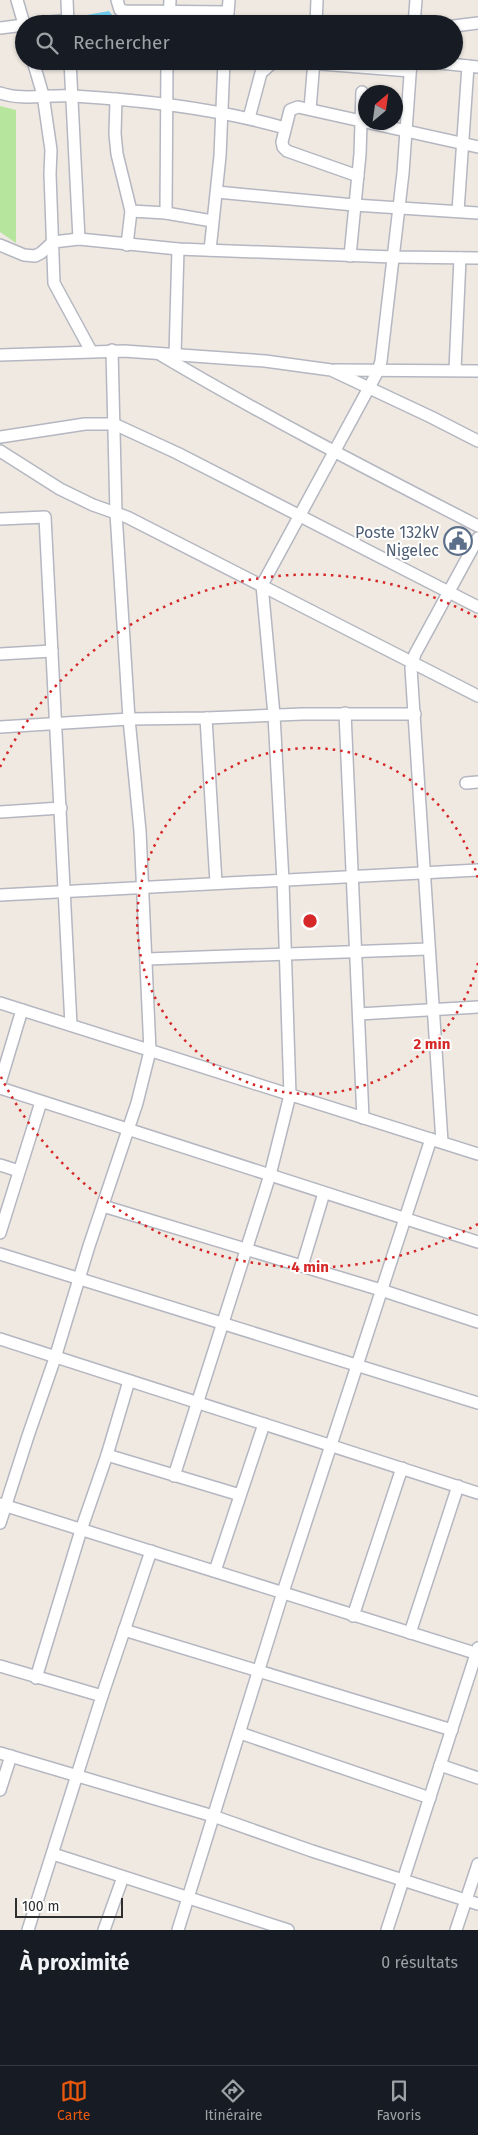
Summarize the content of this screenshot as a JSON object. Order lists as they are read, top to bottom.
{
  "places": {
    "public building": ["Poste 132kV Nigelec"]
  },
  "scale_bar": "100 m",
  "north": "top right",
  "page": {
    "search": "Rechercher",
    "scale": "100 m",
    "heading": ["À proximité", "0 résultats"],
    "nav": ["Carte", "Itinéraire", "Favoris"]
  },
  "rings": ["2 min", "4 min"]
}
